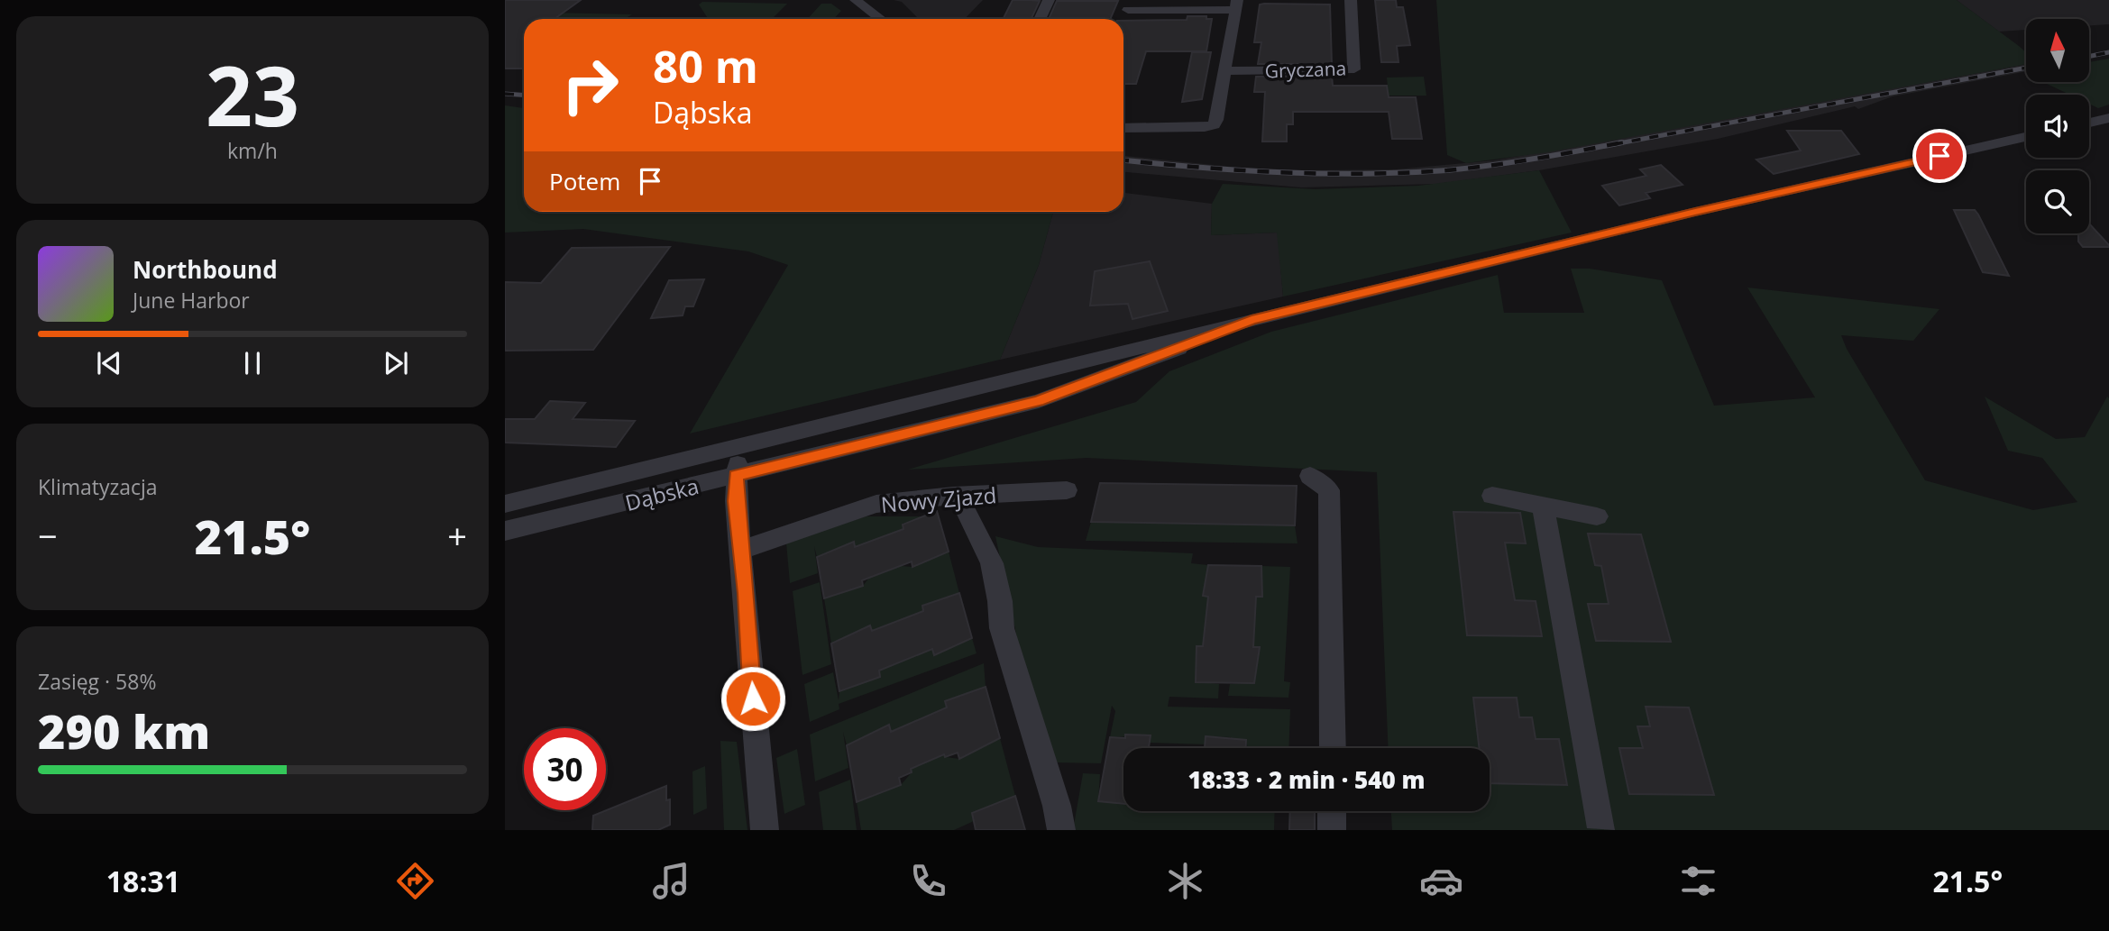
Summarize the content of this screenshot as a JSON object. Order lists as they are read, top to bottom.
{
  "streets": {
    "street": ["Gryczana", "Dąbska", "Nowy Zjazd"]
  },
  "north": "top",
  "page": {
    "tile": [
      ["23", "km/h"],
      "Klimatyzacja",
      ["Zasięg · 58%", "290 km"]
    ],
    "turn": ["80 m", "Dąbska"],
    "then": "Potem",
    "song": ["Northbound", "June Harbor"],
    "heat": ["−", "21.5°", "+"],
    "limit": "30",
    "trip": "18:33 · 2 min · 540 m",
    "tabs": ["18:31", "21.5°"]
  }
}
